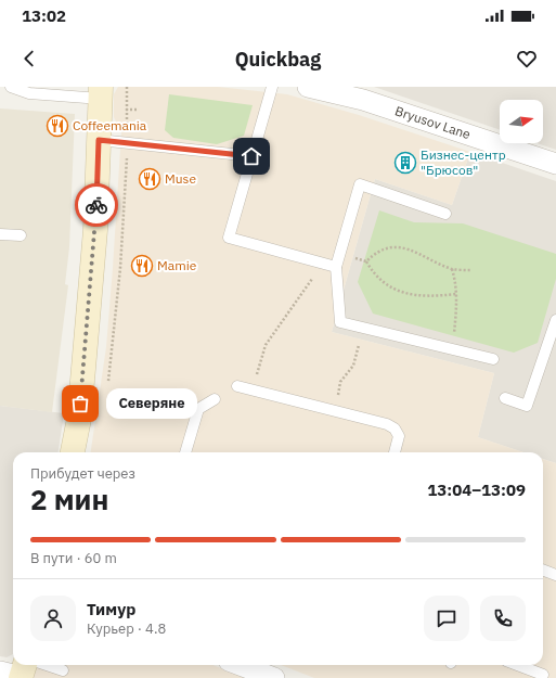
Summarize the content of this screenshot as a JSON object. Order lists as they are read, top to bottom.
{
  "streets": {
    "street": ["Bryusov Lane"]
  },
  "places": {
    "restaurant": ["Coffeemania", "Muse", "Mamie"],
    "building": ["Бизнес-центр \"Брюсов\""],
    "other": ["Северяне"]
  },
  "north": "right",
  "page": {
    "status": "13:02",
    "header": "Quickbag",
    "bubble": "Северяне",
    "heading": ["2 мин", "Прибудет через", "13:04–13:09"],
    "panel": ["Тимур", "Курьер · 4.8"],
    "bar": "В пути · 60 m"
  }
}
